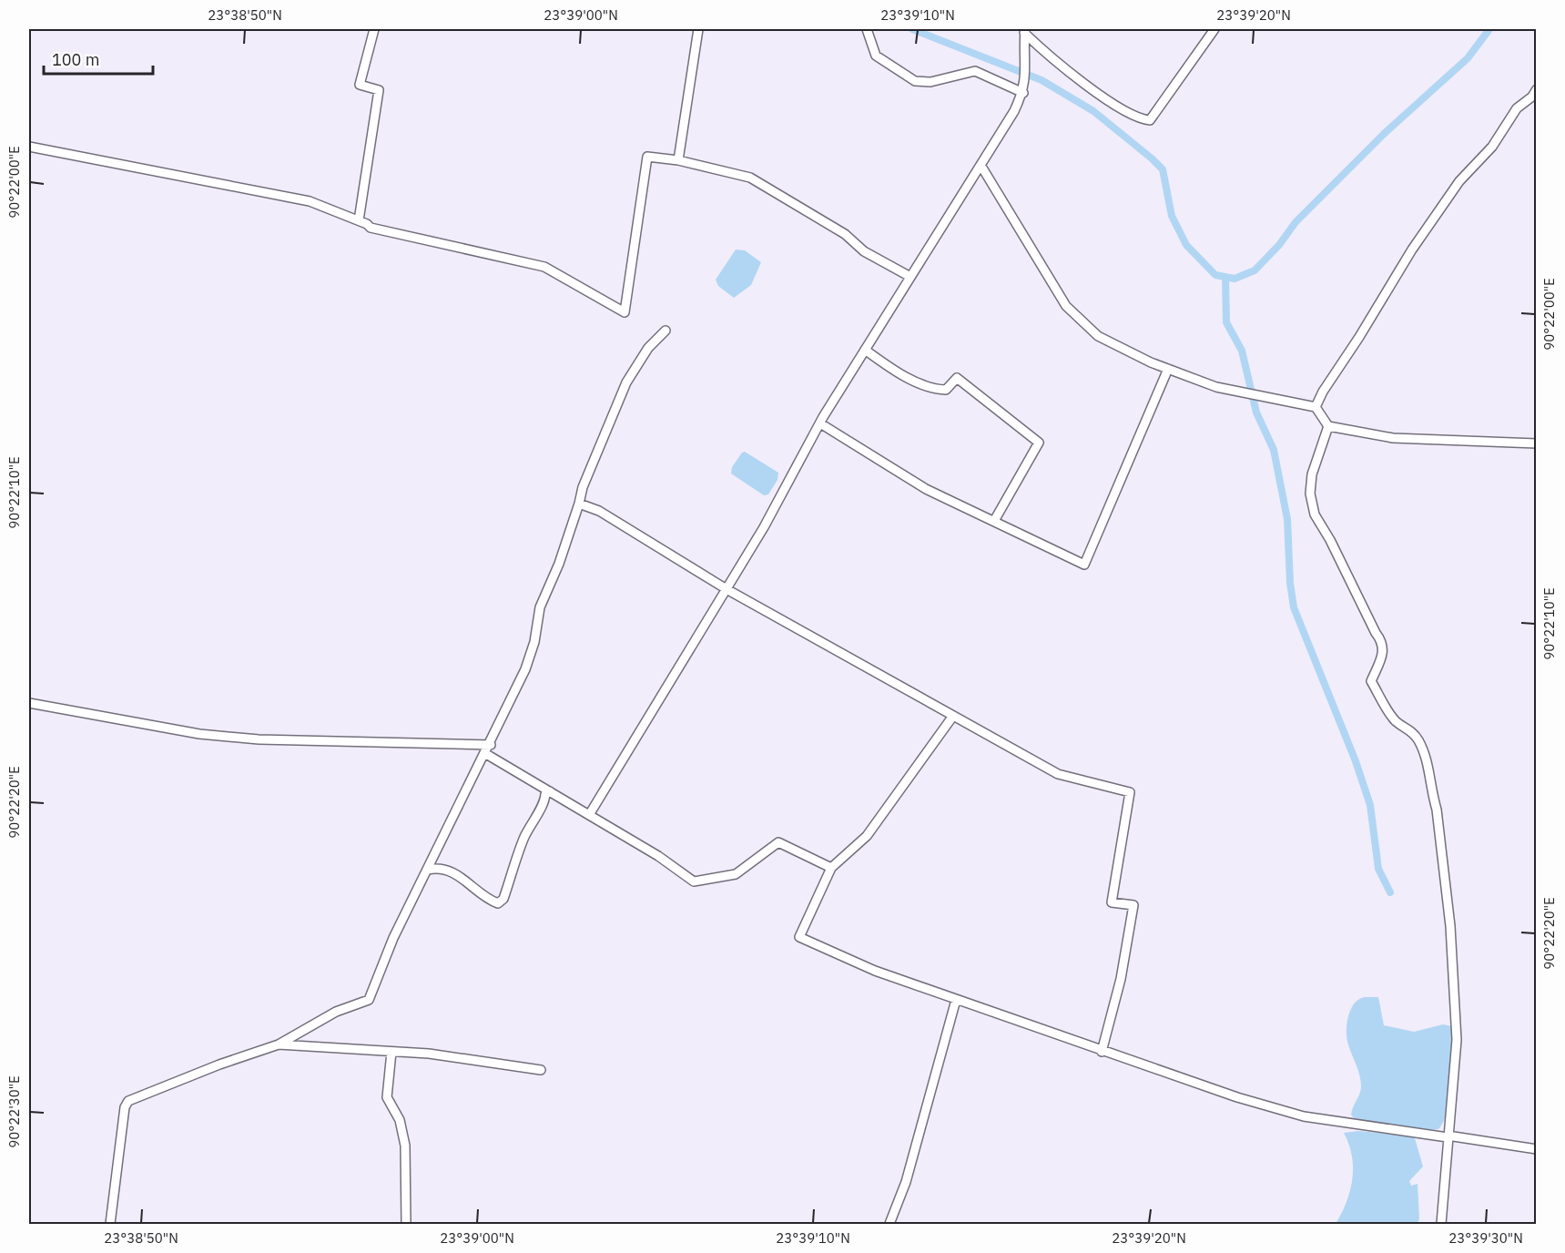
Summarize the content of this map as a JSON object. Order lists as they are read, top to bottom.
{
  "scale_bar": "100 m",
  "coordinates": [
    "23°38'50\"N",
    "23°39'00\"N",
    "23°39'10\"N",
    "23°39'20\"N",
    "90°22'00\"E",
    "90°22'10\"E",
    "90°22'20\"E",
    "90°22'30\"E",
    "23°39'30\"N"
  ]
}
